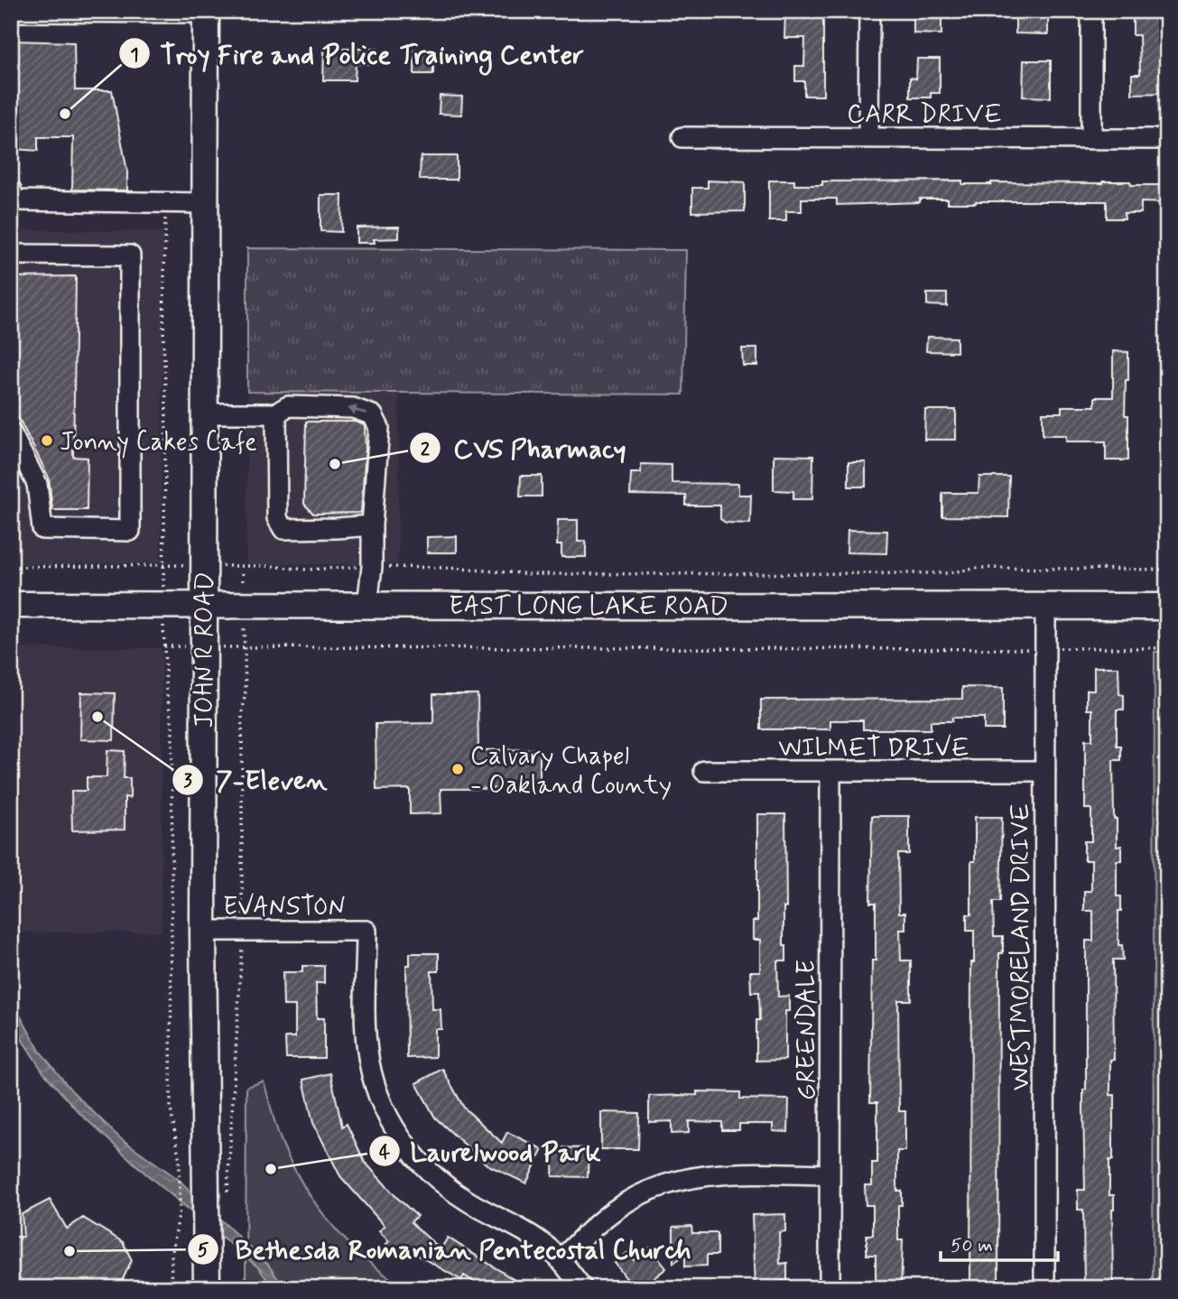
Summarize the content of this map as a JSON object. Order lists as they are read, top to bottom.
{
  "streets": {
    "main road": ["EAST LONG LAKE ROAD", "JOHN R ROAD"],
    "street": [
      "CARR DRIVE",
      "WILMET DRIVE",
      "EVANSTON",
      "WESTMORELAND DRIVE",
      "GREENDALE"
    ]
  },
  "crossings": [
    ["EAST LONG LAKE ROAD", "JOHN R ROAD"],
    ["EAST LONG LAKE ROAD", "WESTMORELAND DRIVE"],
    ["JOHN R ROAD", "EVANSTON"],
    ["WILMET DRIVE", "WESTMORELAND DRIVE"],
    ["WILMET DRIVE", "GREENDALE"]
  ],
  "places": [
    "Troy Fire and Police Training Center",
    "Jonny Cakes Cafe",
    "CVS Pharmacy",
    "7-Eleven",
    "Calvary Chapel - Oakland County",
    "Laurelwood Park",
    "Bethesda Romanian Pentecostal Church"
  ],
  "scale_bar": "50 m"
}
